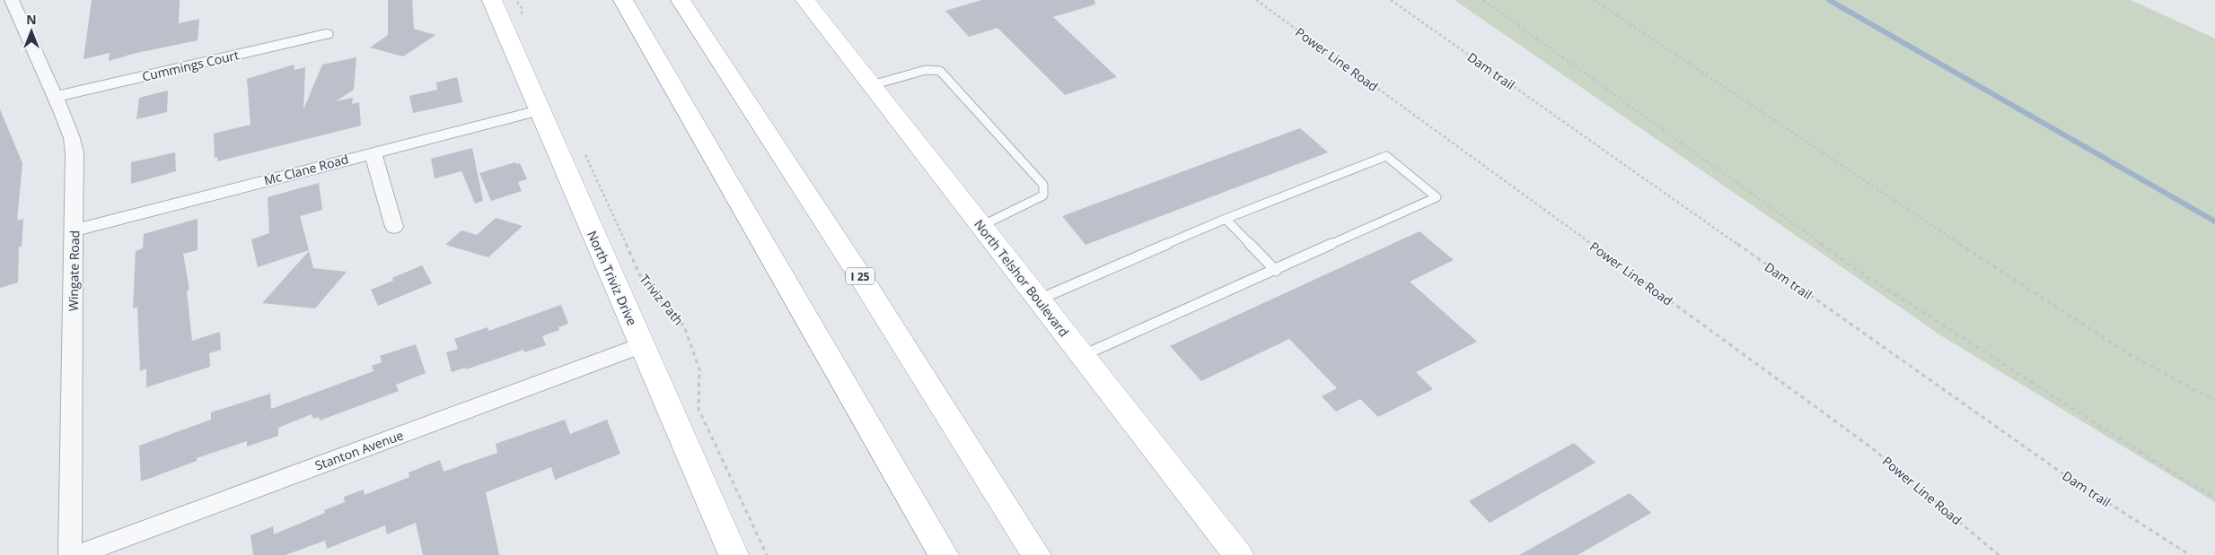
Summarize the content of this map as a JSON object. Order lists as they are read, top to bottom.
{
  "streets": {
    "main road": ["I 25", "North Triviz Drive", "North Telshor Boulevard"],
    "street": [
      "Cummings Court",
      "Mc Clane Road",
      "Wingate Road",
      "Stanton Avenue"
    ],
    "path": ["Power Line Road", "Dam trail", "Triviz Path"]
  },
  "crossings": [
    ["Cummings Court", "Wingate Road"],
    ["Mc Clane Road", "Wingate Road"],
    ["Mc Clane Road", "North Triviz Drive"],
    ["North Triviz Drive", "Stanton Avenue"]
  ],
  "north": "top"
}
